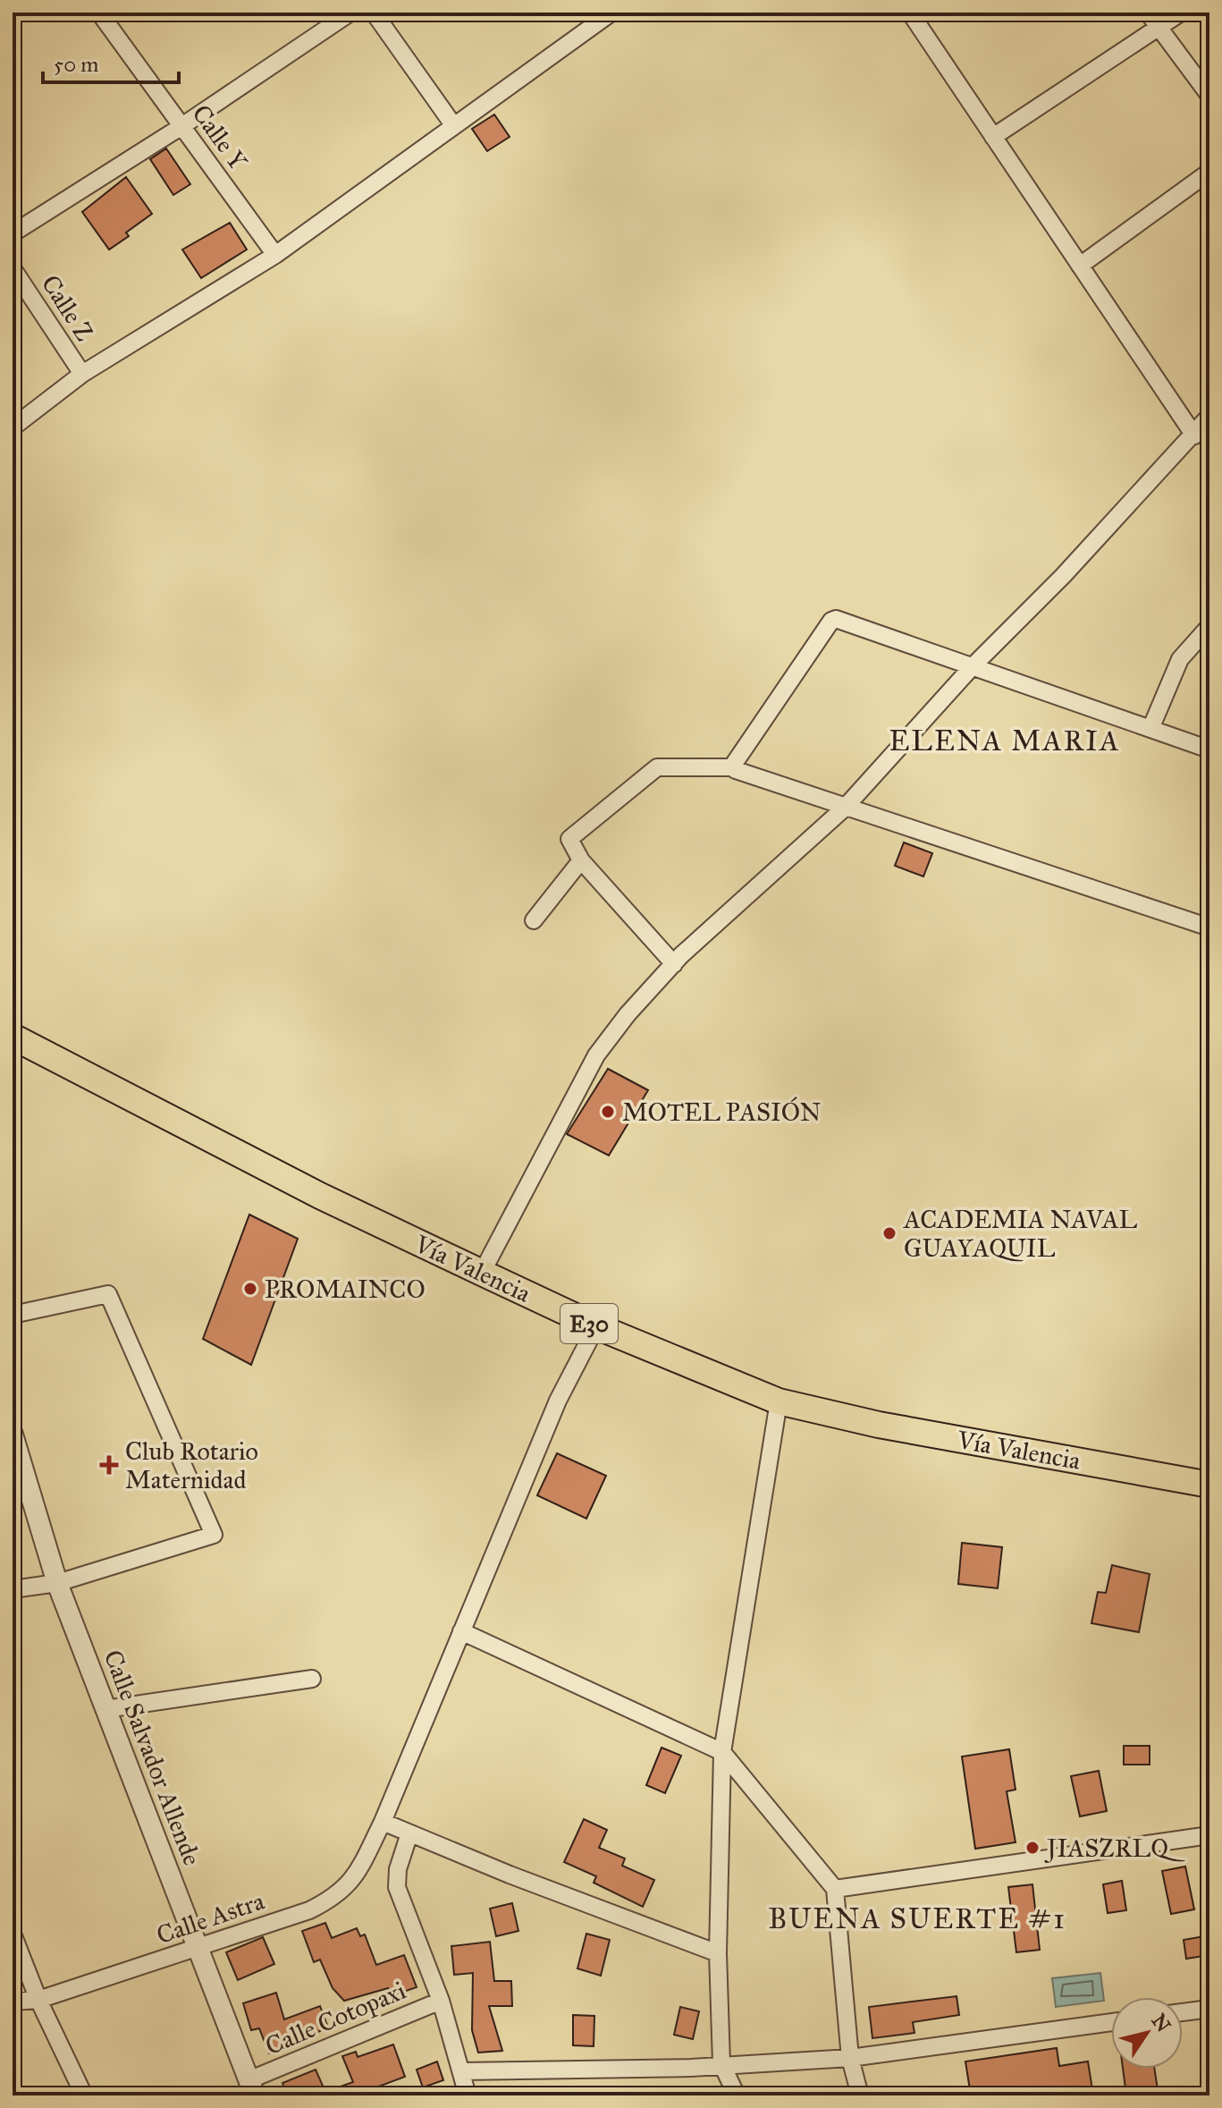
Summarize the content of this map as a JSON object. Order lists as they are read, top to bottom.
{
  "streets": {
    "highway": ["Vía Valencia", "E30"],
    "street": [
      "Calle Y",
      "Calle Z",
      "Calle Salvador Allende",
      "Calle Astra",
      "Calle Cotopaxi"
    ]
  },
  "crossings": [
    ["Vía Valencia", "Calle Astra"],
    ["Calle Salvador Allende", "Calle Astra"],
    ["Calle Salvador Allende", "Calle Cotopaxi"]
  ],
  "districts": ["ELENA MARIA", "BUENA SUERTE #1"],
  "places": {
    "other": [
      "MOTEL PASIÓN",
      "ACADEMIA NAVAL GUAYAQUIL",
      "PROMAINCO",
      "JIASZRLQ"
    ],
    "health": ["Club Rotario Maternidad"]
  },
  "scale_bar": "50 m",
  "north": "top right"
}
